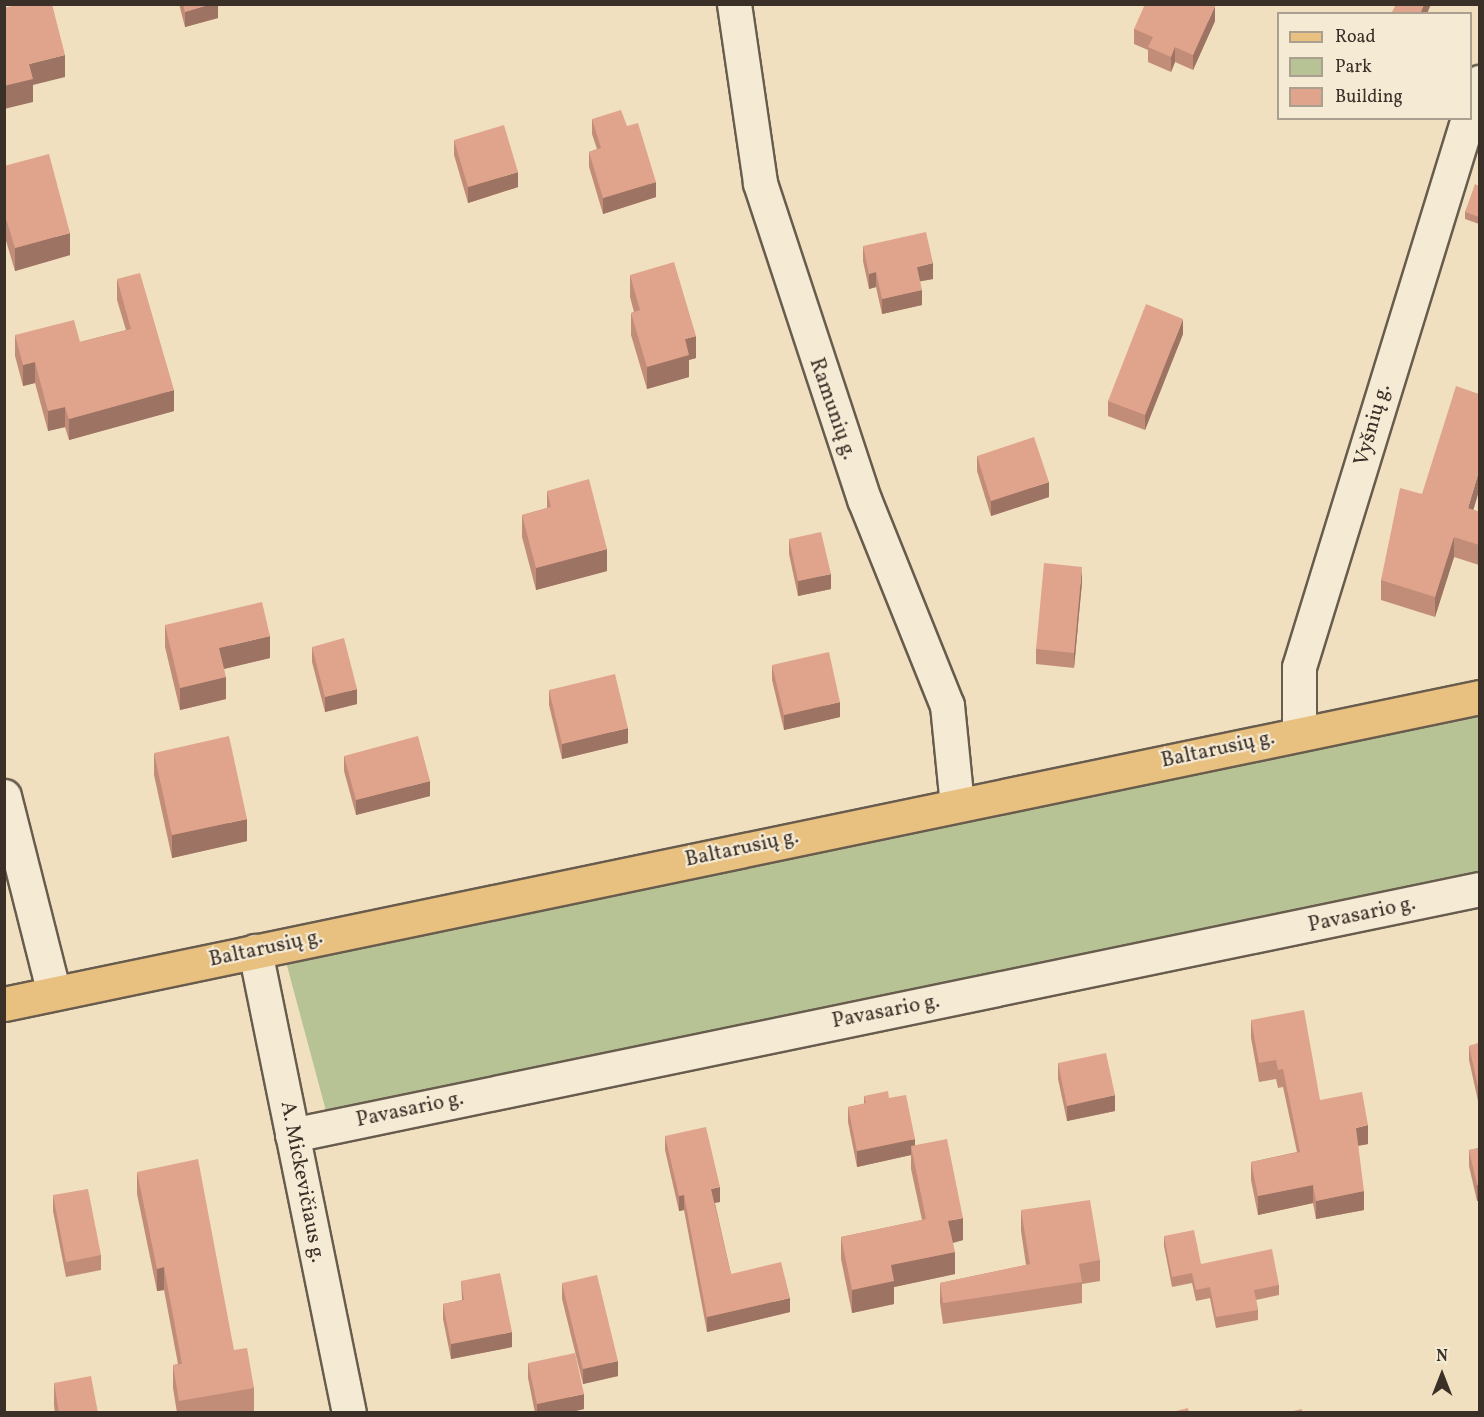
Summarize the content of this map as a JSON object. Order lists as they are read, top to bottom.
{
  "streets": {
    "main road": ["Baltarusių g."],
    "street": [
      "Ramunių g.",
      "Vyšnių g.",
      "Pavasario g.",
      "A. Mickevičiaus g."
    ]
  },
  "crossings": [
    ["Ramunių g.", "Baltarusių g."],
    ["Vyšnių g.", "Baltarusių g."],
    ["Baltarusių g.", "A. Mickevičiaus g."],
    ["Pavasario g.", "A. Mickevičiaus g."]
  ],
  "legend": ["Road", "Park", "Building"],
  "north": "top"
}
